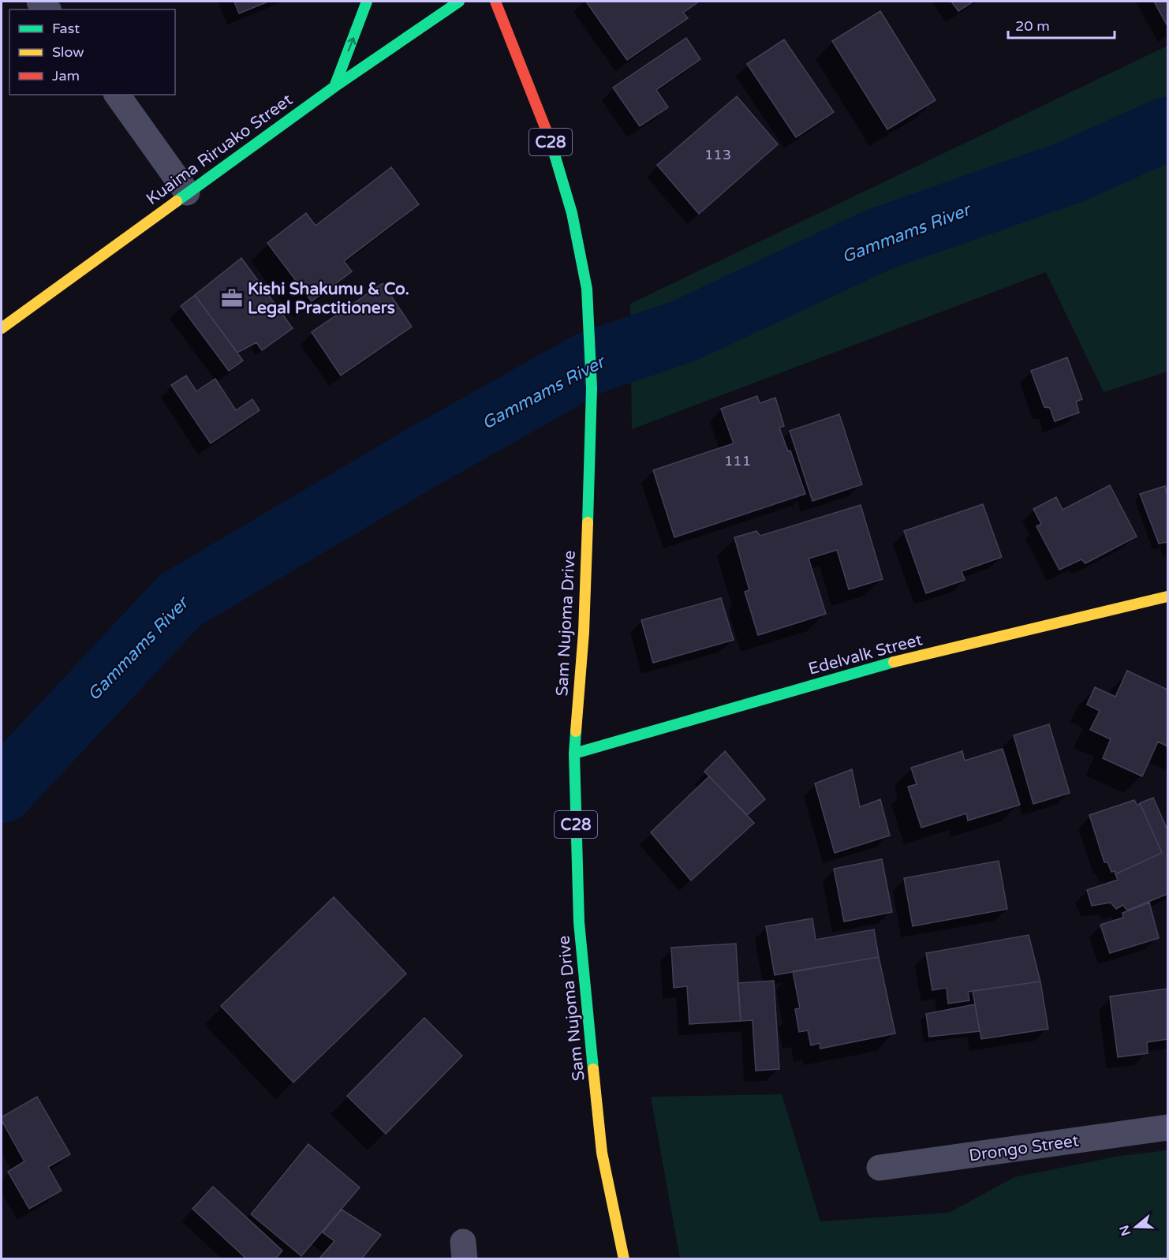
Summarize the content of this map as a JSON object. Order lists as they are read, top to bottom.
{
  "streets": {
    "main road": [
      "C28",
      "Kuaima Riruako Street",
      "Sam Nujoma Drive",
      "Edelvalk Street"
    ],
    "street": ["Drongo Street"]
  },
  "crossings": [
    ["Sam Nujoma Drive", "Edelvalk Street"]
  ],
  "water": ["Gammams River"],
  "places": {
    "office": ["Kishi Shakumu & Co. Legal Practitioners"]
  },
  "house_numbers": ["113", "111"],
  "legend": ["Fast", "Slow", "Jam"],
  "scale_bar": "20 m",
  "north": "left"
}
